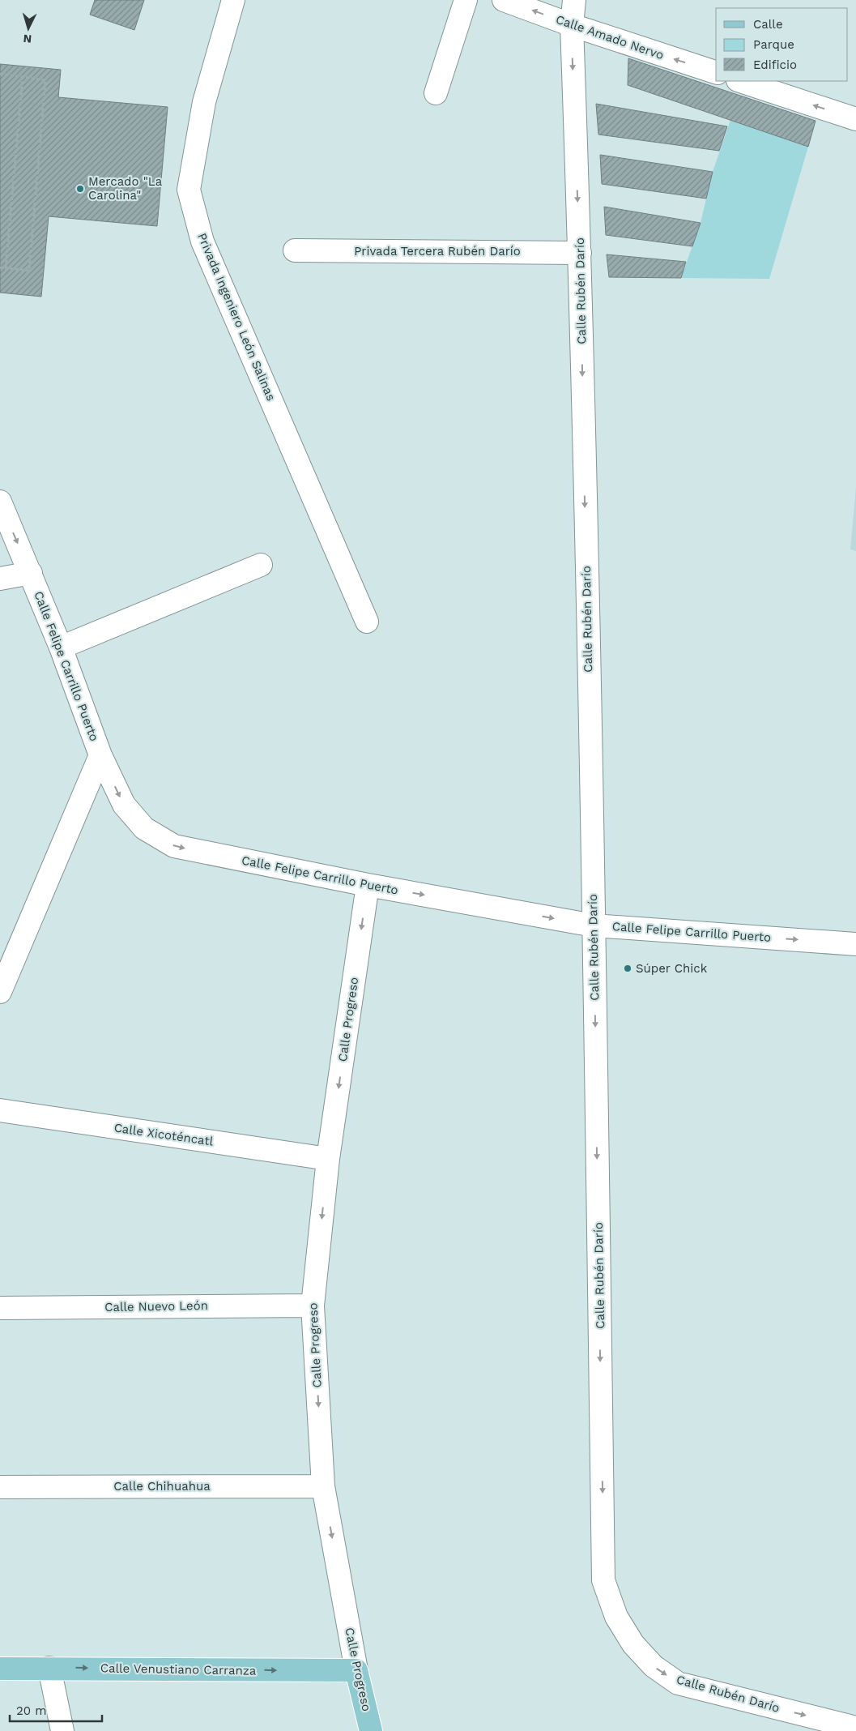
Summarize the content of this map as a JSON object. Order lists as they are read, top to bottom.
{
  "streets": {
    "main road": ["Calle Progreso", "Calle Venustiano Carranza"],
    "street": [
      "Calle Amado Nervo",
      "Privada Tercera Rubén Darío",
      "Calle Rubén Darío",
      "Privada Ingeniero León Salinas",
      "Calle Felipe Carrillo Puerto",
      "Calle Xicoténcatl",
      "Calle Nuevo León",
      "Calle Chihuahua"
    ]
  },
  "crossings": [
    ["Calle Amado Nervo", "Calle Rubén Darío"],
    ["Privada Tercera Rubén Darío", "Calle Rubén Darío"],
    ["Calle Rubén Darío", "Calle Felipe Carrillo Puerto"],
    ["Calle Felipe Carrillo Puerto", "Calle Progreso"],
    ["Calle Progreso", "Calle Xicoténcatl"],
    ["Calle Progreso", "Calle Nuevo León"],
    ["Calle Progreso", "Calle Chihuahua"],
    ["Calle Progreso", "Calle Venustiano Carranza"]
  ],
  "one_way": [
    "Calle Amado Nervo",
    "Calle Rubén Darío",
    "Calle Felipe Carrillo Puerto",
    "Calle Progreso",
    "Calle Venustiano Carranza"
  ],
  "places": ["Mercado \"La Carolina\"", "Súper Chick"],
  "legend": ["Calle", "Parque", "Edificio"],
  "scale_bar": "20 m",
  "north": "bottom"
}
